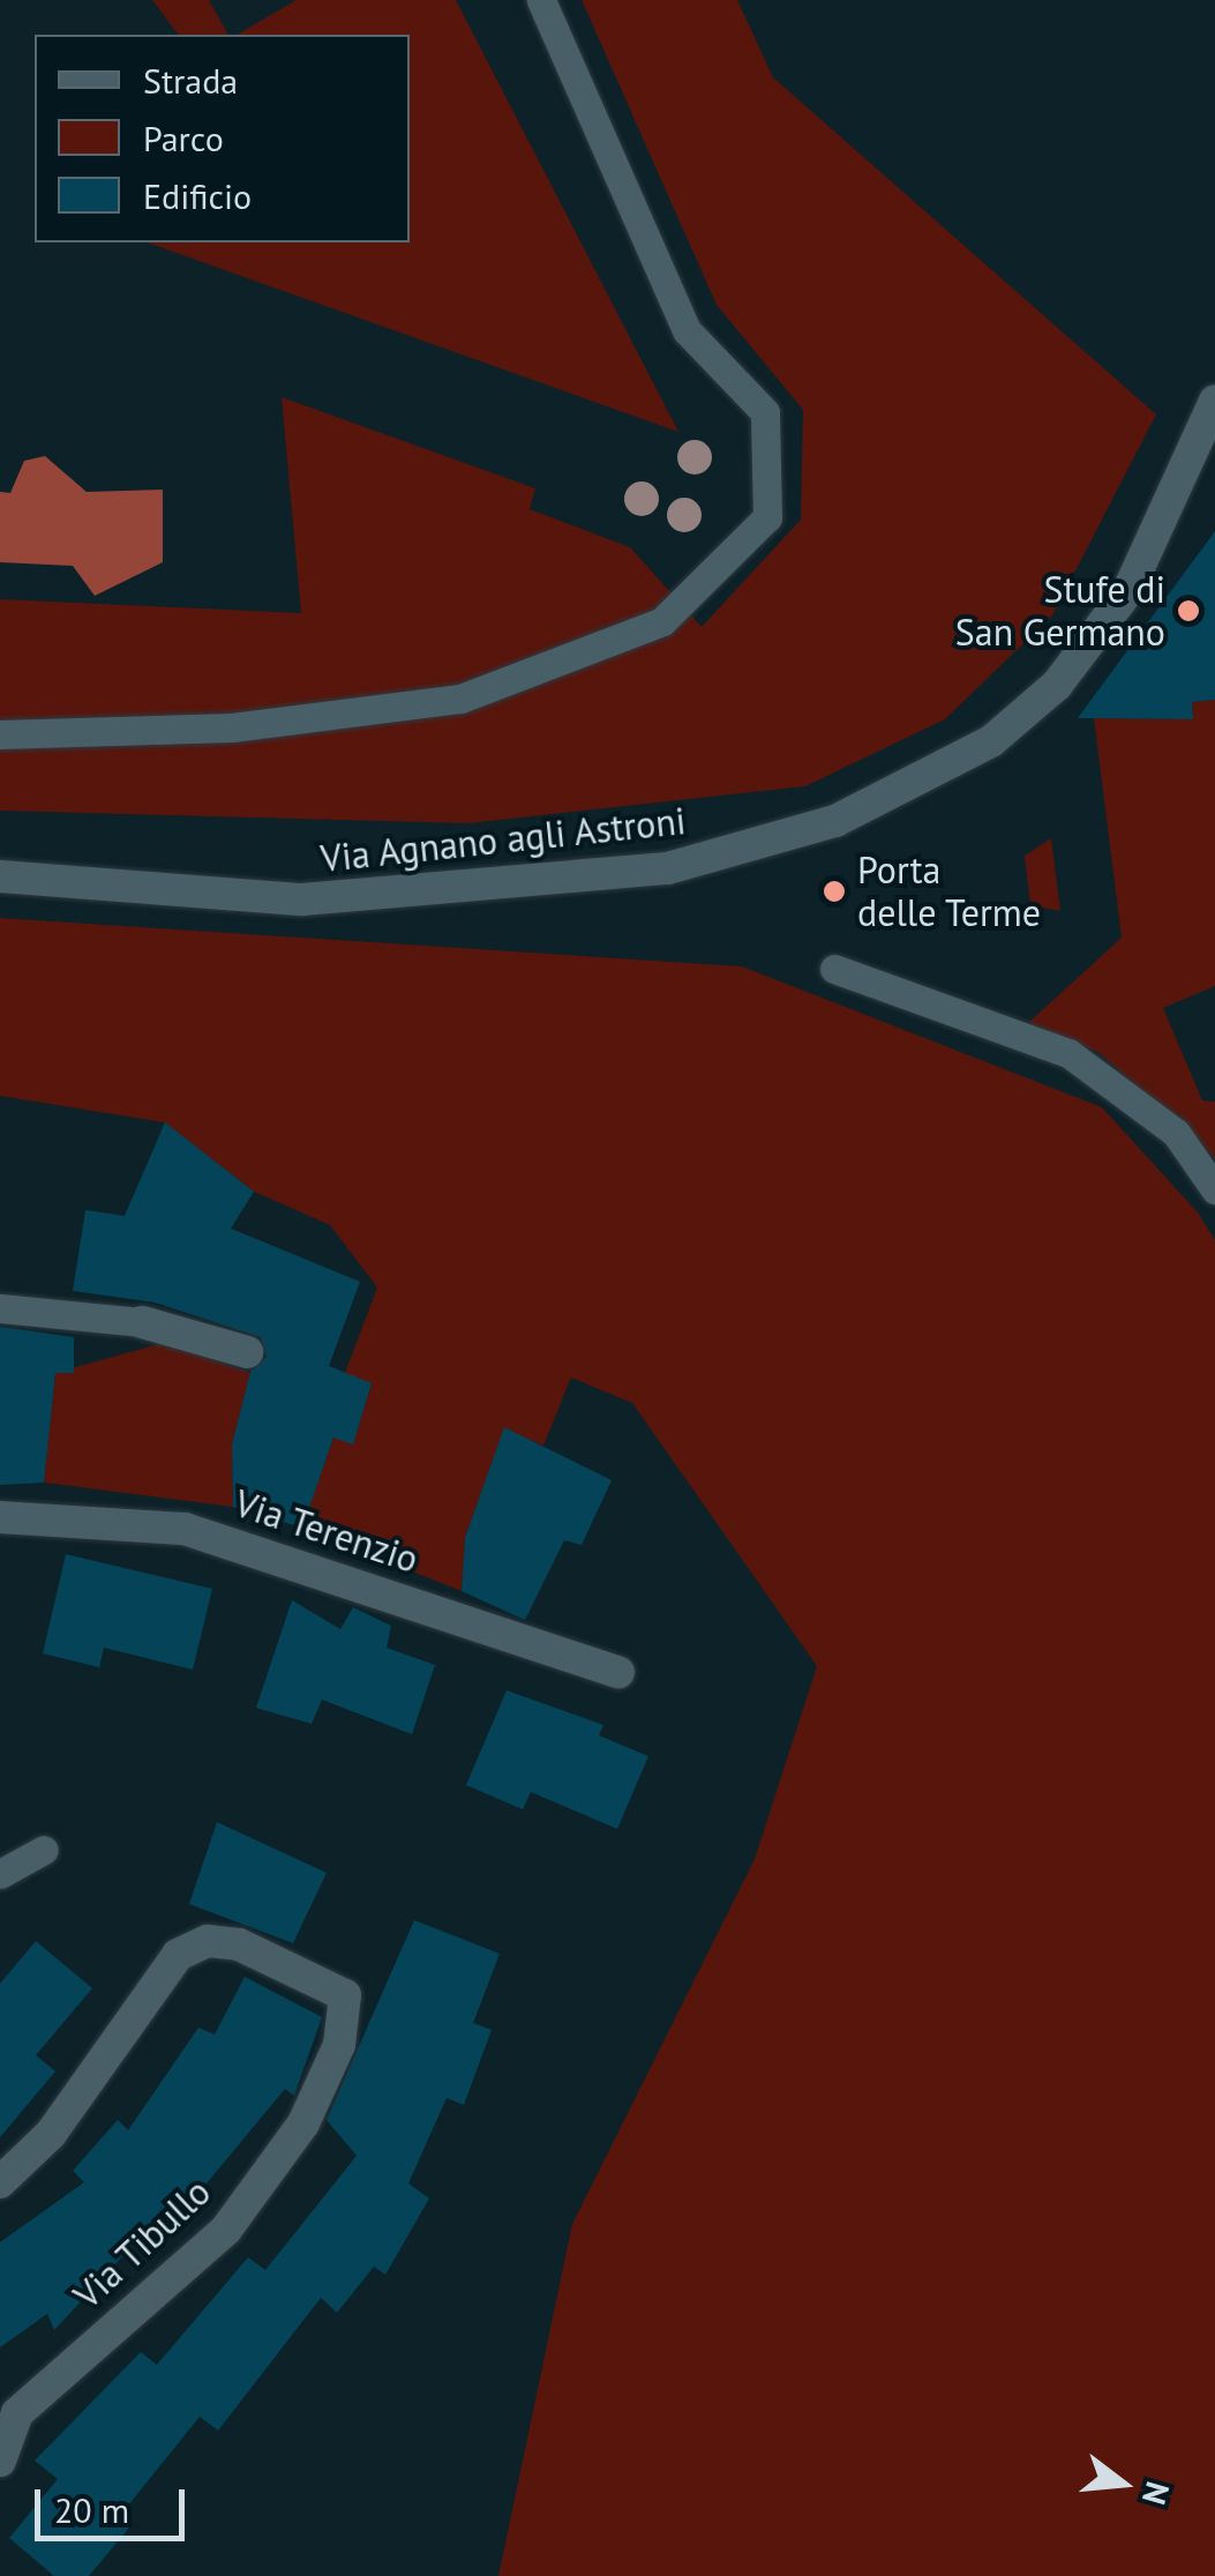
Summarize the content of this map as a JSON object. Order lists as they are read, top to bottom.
{
  "streets": {
    "street": ["Via Agnano agli Astroni", "Via Terenzio", "Via Tibullo"]
  },
  "places": ["Stufe di San Germano", "Porta delle Terme"],
  "legend": ["Strada", "Parco", "Edificio"],
  "scale_bar": "20 m",
  "north": "right"
}
